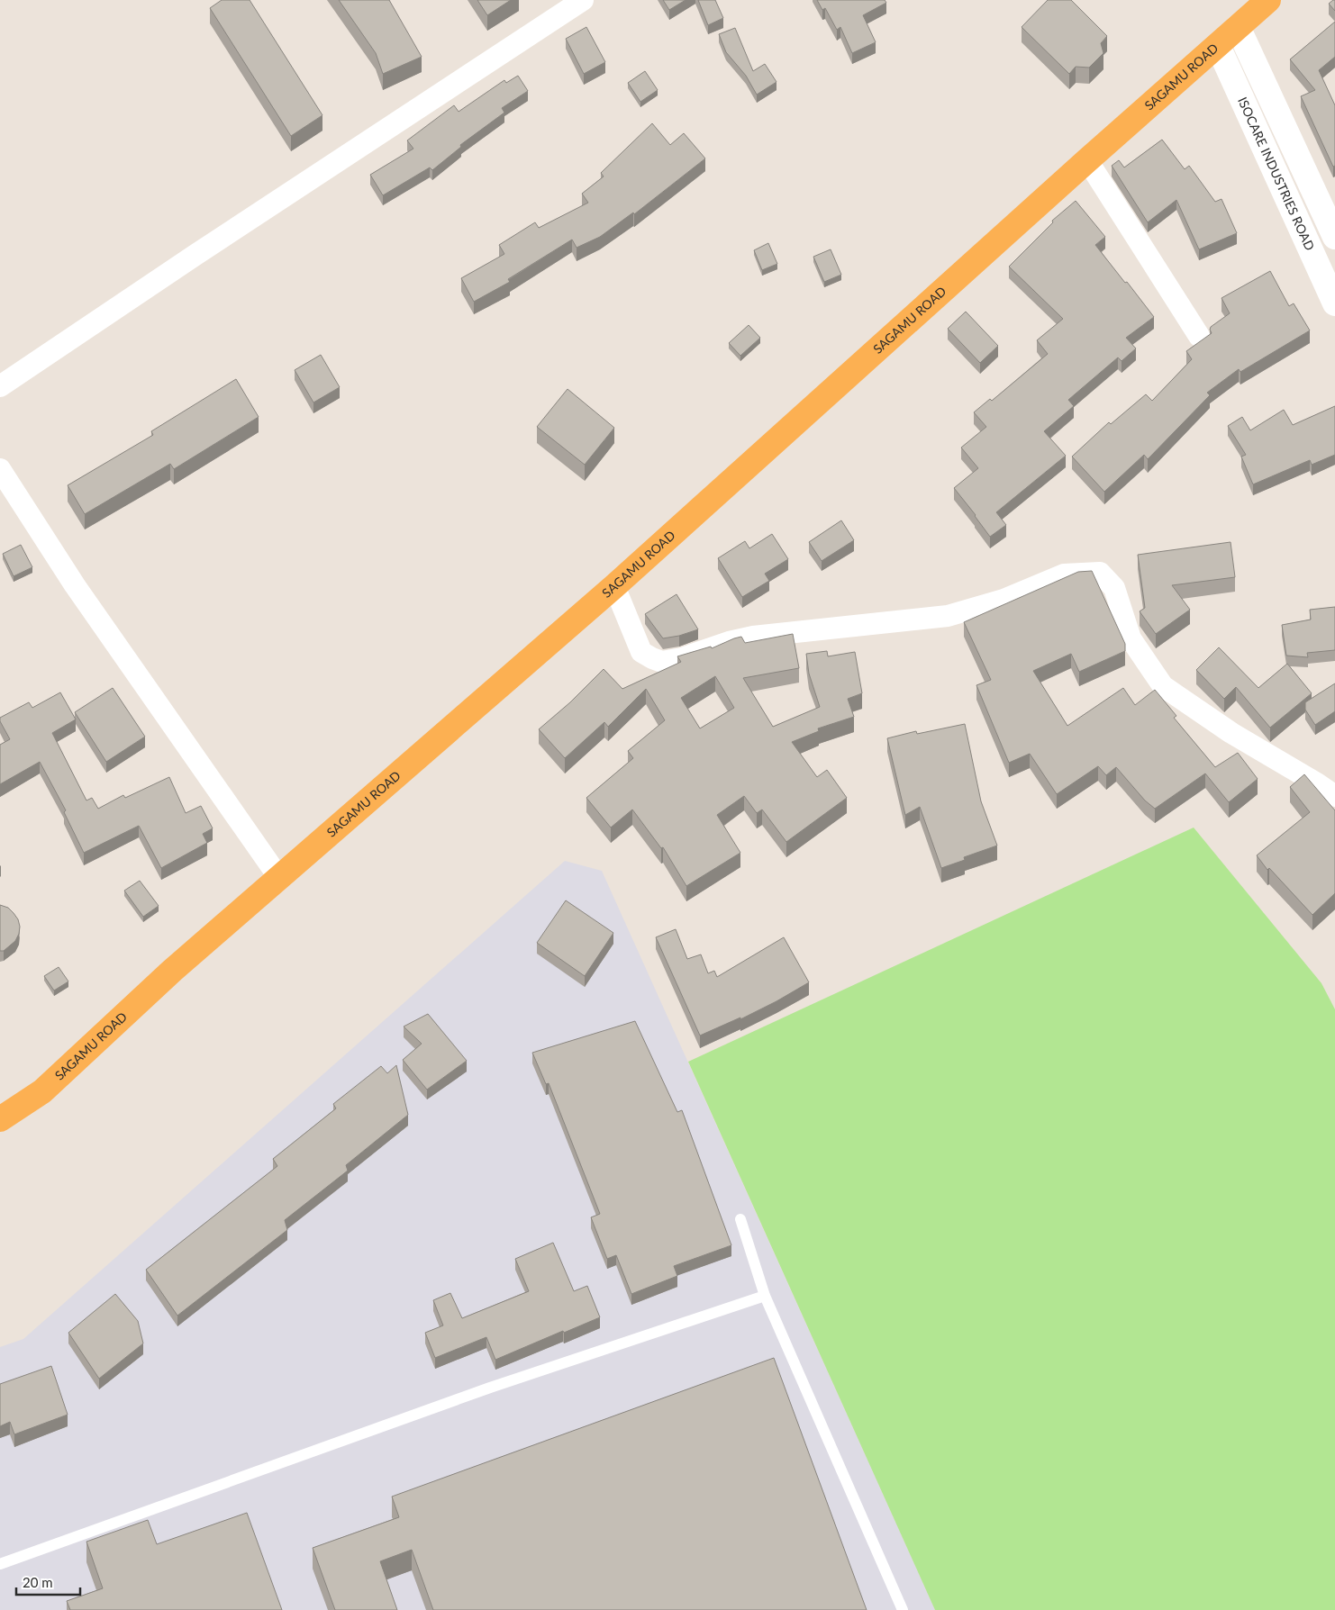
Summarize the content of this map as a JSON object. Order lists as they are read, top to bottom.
{
  "streets": {
    "highway": ["SAGAMU ROAD"],
    "street": ["ISOCARE INDUSTRIES ROAD"]
  },
  "crossings": [
    ["SAGAMU ROAD", "ISOCARE INDUSTRIES ROAD"]
  ],
  "scale_bar": "20 m"
}
